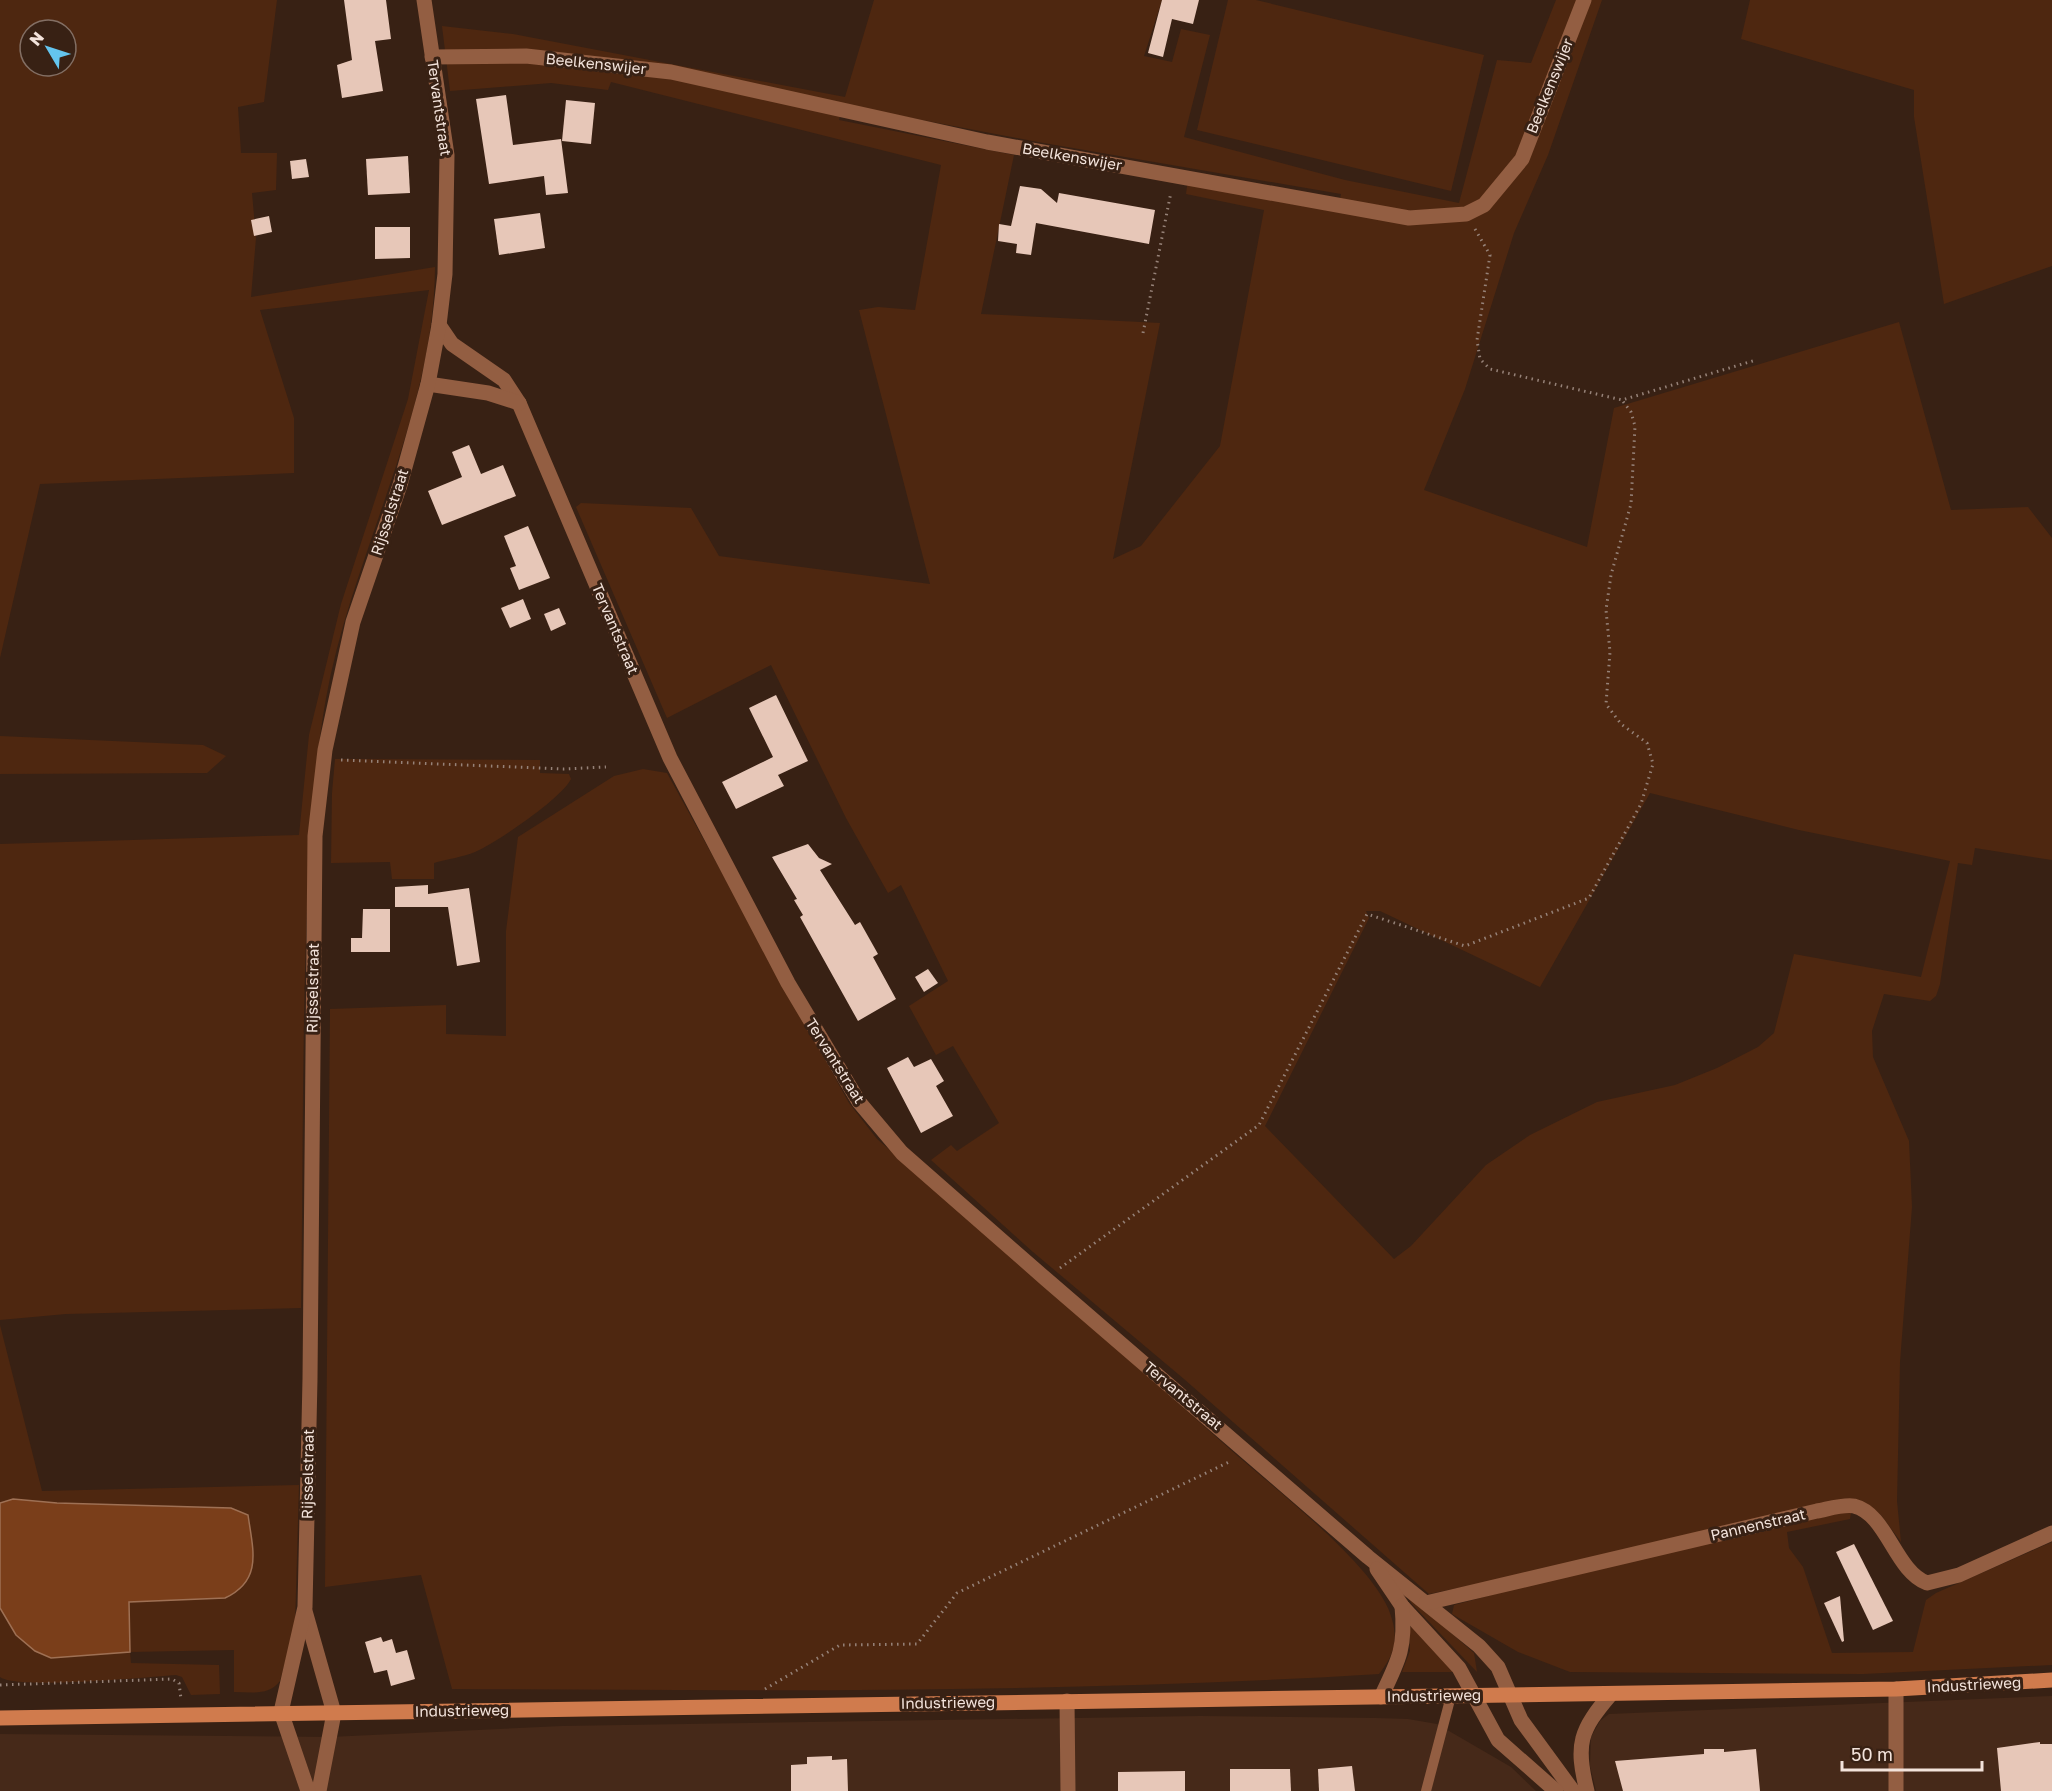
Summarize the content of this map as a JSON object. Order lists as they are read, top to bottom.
{
  "streets": {
    "main road": ["Industrieweg"],
    "street": [
      "Beelkenswijer",
      "Tervantstraat",
      "Rijsselstraat",
      "Pannenstraat"
    ]
  },
  "crossings": [
    ["Beelkenswijer", "Tervantstraat"],
    ["Tervantstraat", "Rijsselstraat"],
    ["Tervantstraat", "Pannenstraat"],
    ["Tervantstraat", "Industrieweg"],
    ["Rijsselstraat", "Industrieweg"]
  ],
  "scale_bar": "50 m",
  "north": "top left"
}
